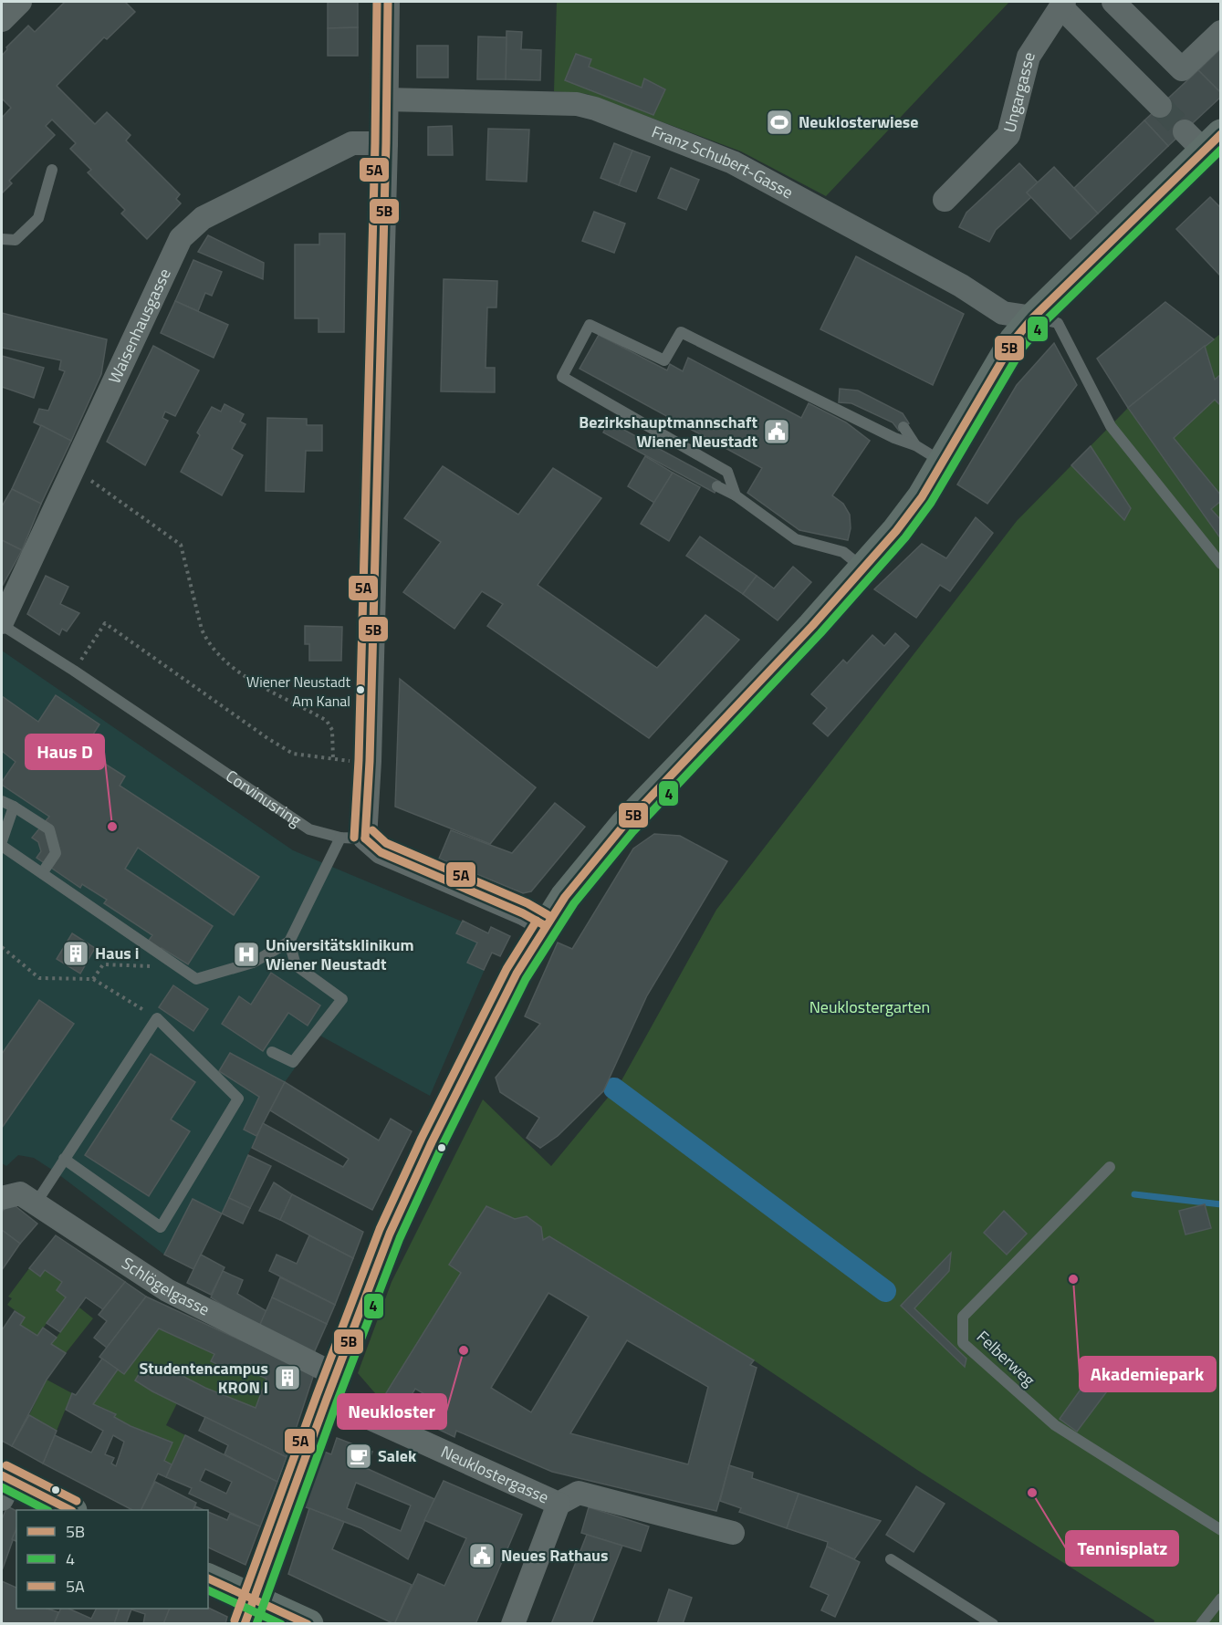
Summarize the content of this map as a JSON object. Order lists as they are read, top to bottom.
{
  "streets": {
    "street": [
      "Ungargasse",
      "Franz Schubert-Gasse",
      "Waisenhausgasse",
      "Schlögelgasse",
      "Neuklostergasse"
    ],
    "lane": ["Corvinusring", "Felberweg"]
  },
  "crossings": [
    ["Waisenhausgasse", "Corvinusring"],
    ["Schlögelgasse", "Neuklostergasse"]
  ],
  "parks": ["Neuklostergarten"],
  "places": {
    "sports": ["Neuklosterwiese"],
    "public building": ["Bezirkshauptmannschaft Wiener Neustadt", "Neues Rathaus"],
    "other": [
      "Wiener Neustadt Am Kanal",
      "Haus D",
      "Akademiepark",
      "Neukloster",
      "Tennisplatz"
    ],
    "building": ["Haus i", "Studentencampus KRON I"],
    "hospital": ["Universitätsklinikum Wiener Neustadt"],
    "cafe": ["Salek"]
  },
  "lines": ["transit line 5B", "transit line 5A", "transit line 4"],
  "legend": ["5B", "4", "5A"]
}
